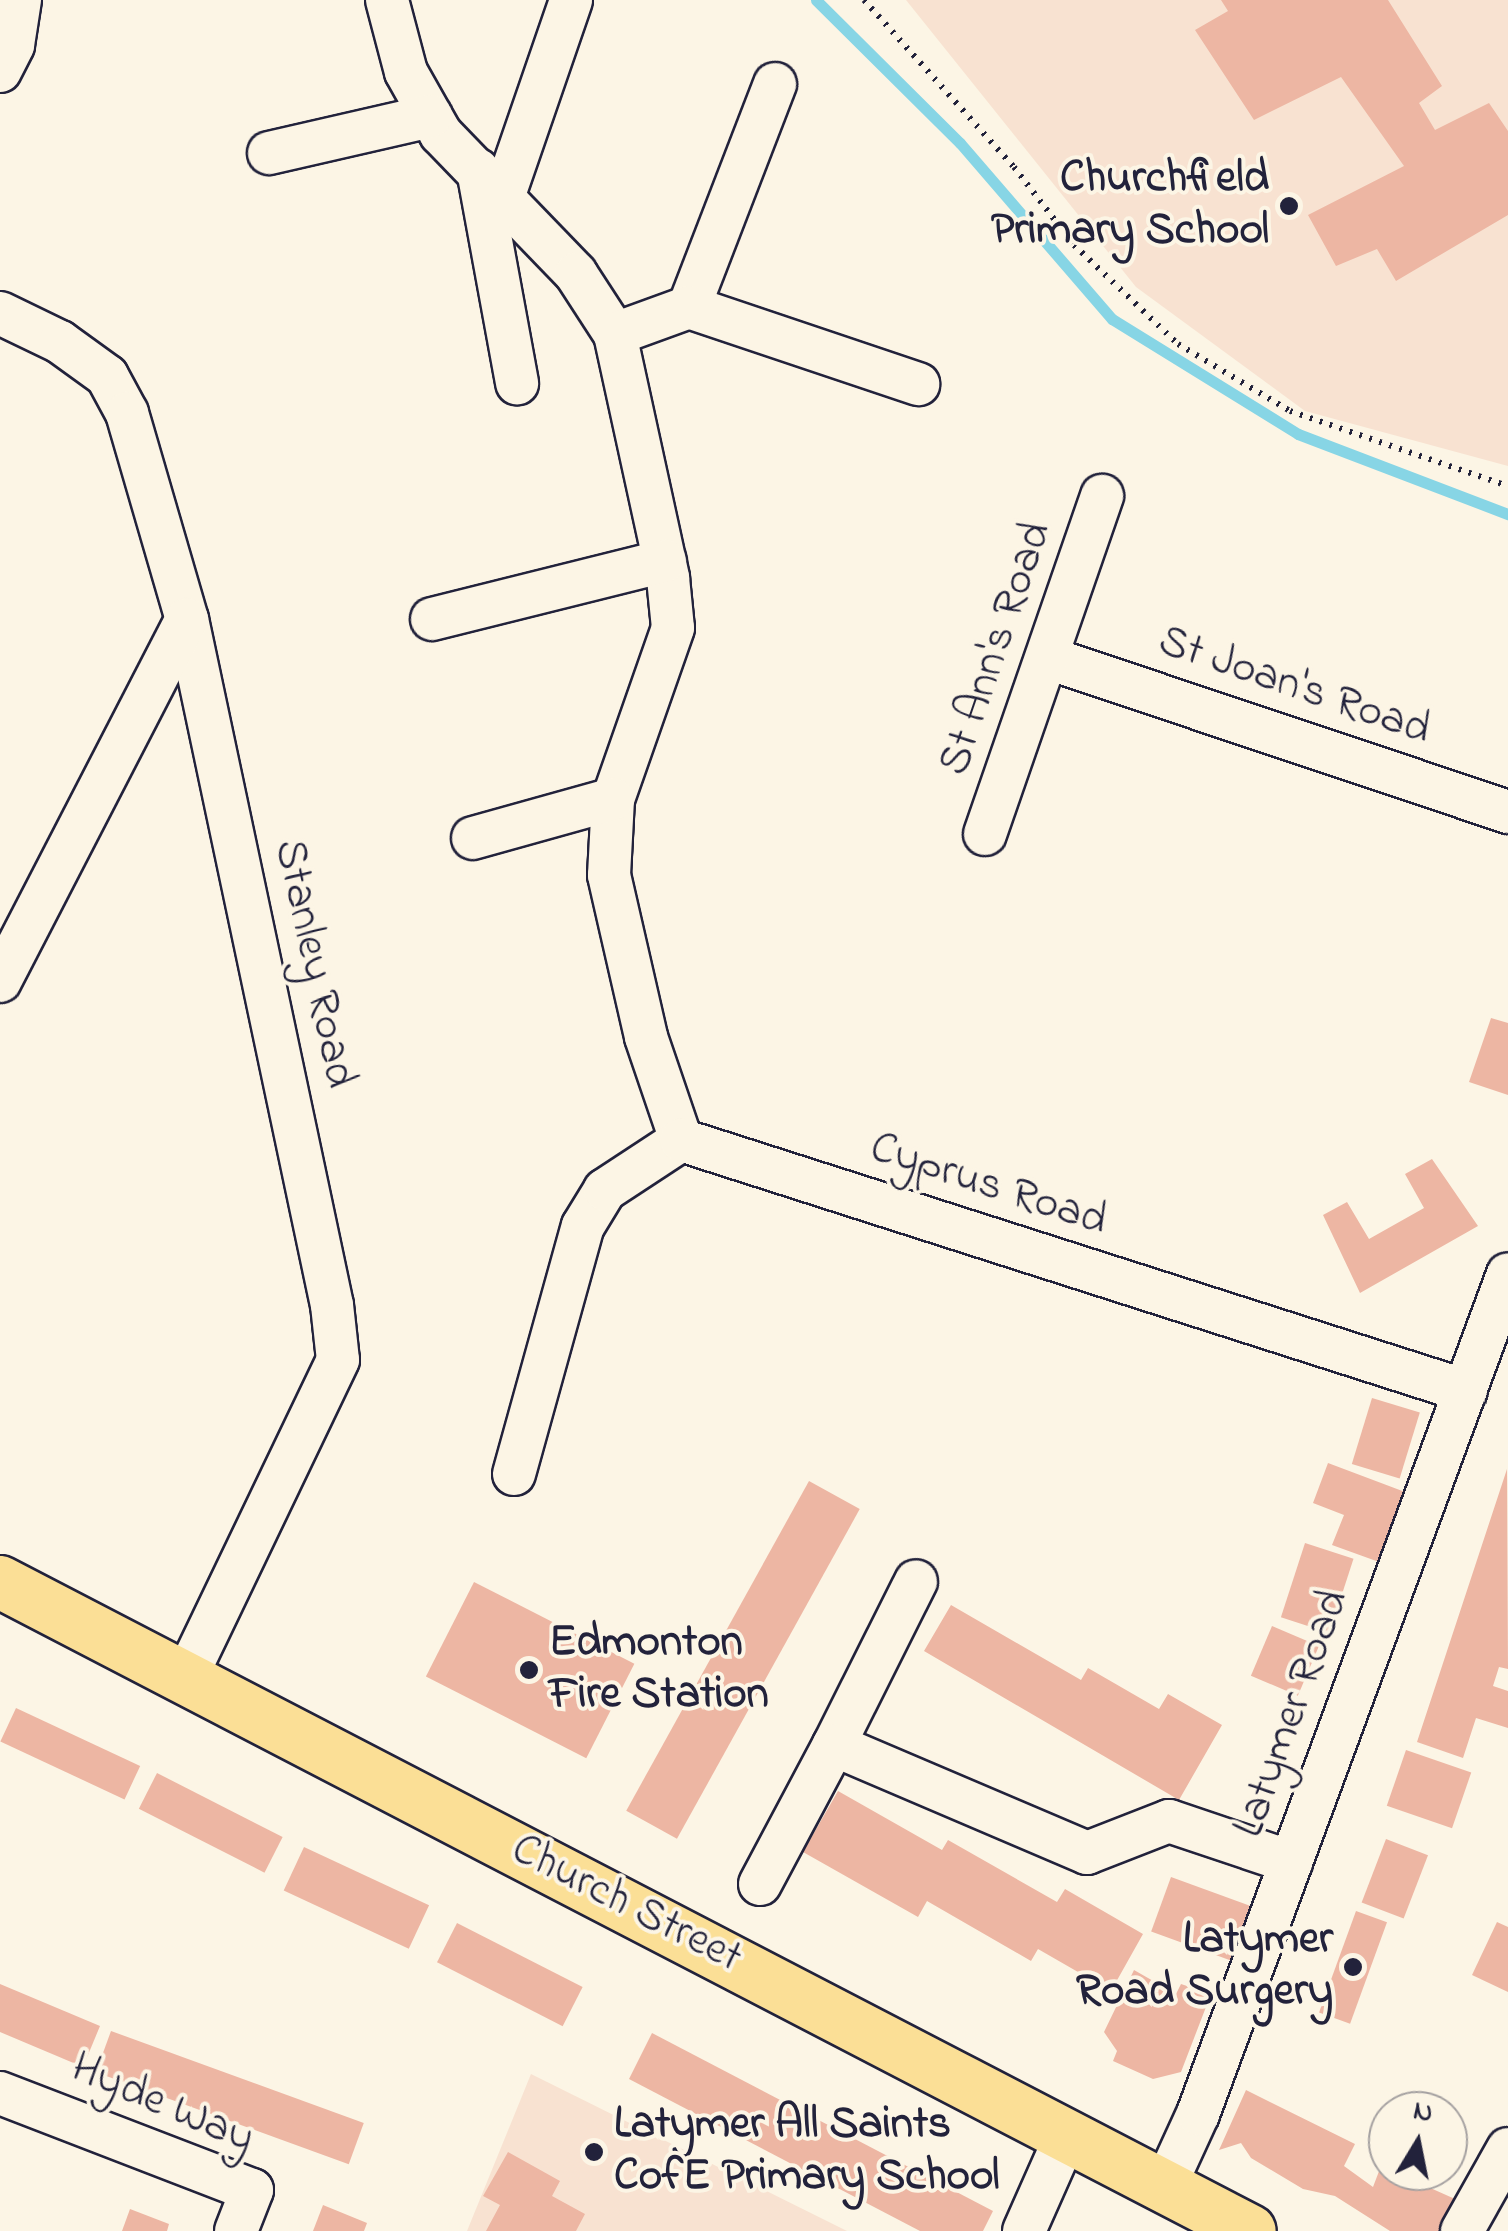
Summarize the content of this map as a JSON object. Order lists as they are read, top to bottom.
{
  "streets": {
    "main road": ["Church Street"],
    "street": [
      "St Ann's Road",
      "St Joan's Road",
      "Stanley Road",
      "Cyprus Road",
      "Latymer Road",
      "Hyde Way"
    ]
  },
  "crossings": [
    ["St Ann's Road", "St Joan's Road"],
    ["Stanley Road", "Church Street"],
    ["Cyprus Road", "Latymer Road"],
    ["Latymer Road", "Church Street"]
  ],
  "places": [
    "Churchfield Primary School",
    "Edmonton Fire Station",
    "Latymer Road Surgery",
    "Latymer All Saints CofE Primary School"
  ],
  "north": "top"
}
